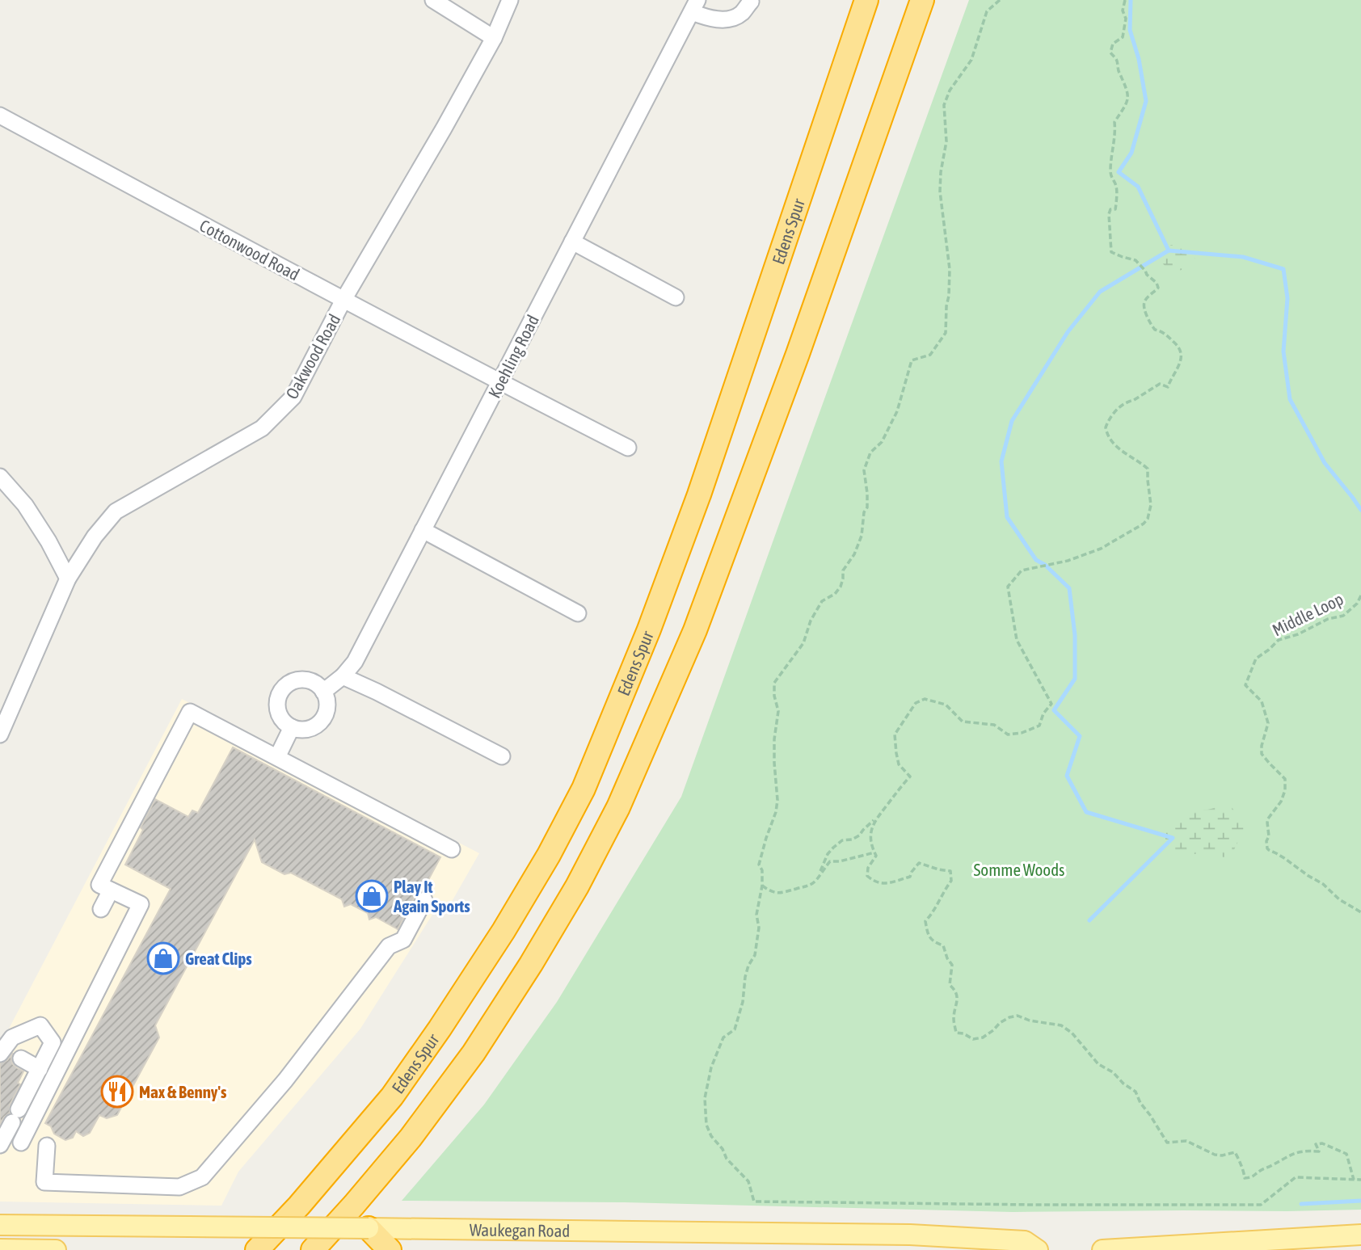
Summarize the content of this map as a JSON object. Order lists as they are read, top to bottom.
{
  "streets": {
    "highway": ["Edens Spur"],
    "main road": ["Waukegan Road"],
    "street": ["Cottonwood Road", "Oakwood Road", "Koehling Road"],
    "path": ["Middle Loop"]
  },
  "crossings": [
    ["Cottonwood Road", "Oakwood Road"],
    ["Cottonwood Road", "Koehling Road"]
  ],
  "parks": ["Somme Woods"],
  "places": {
    "shop": ["Play It Again Sports", "Great Clips"],
    "restaurant": ["Max & Benny's"]
  }
}
